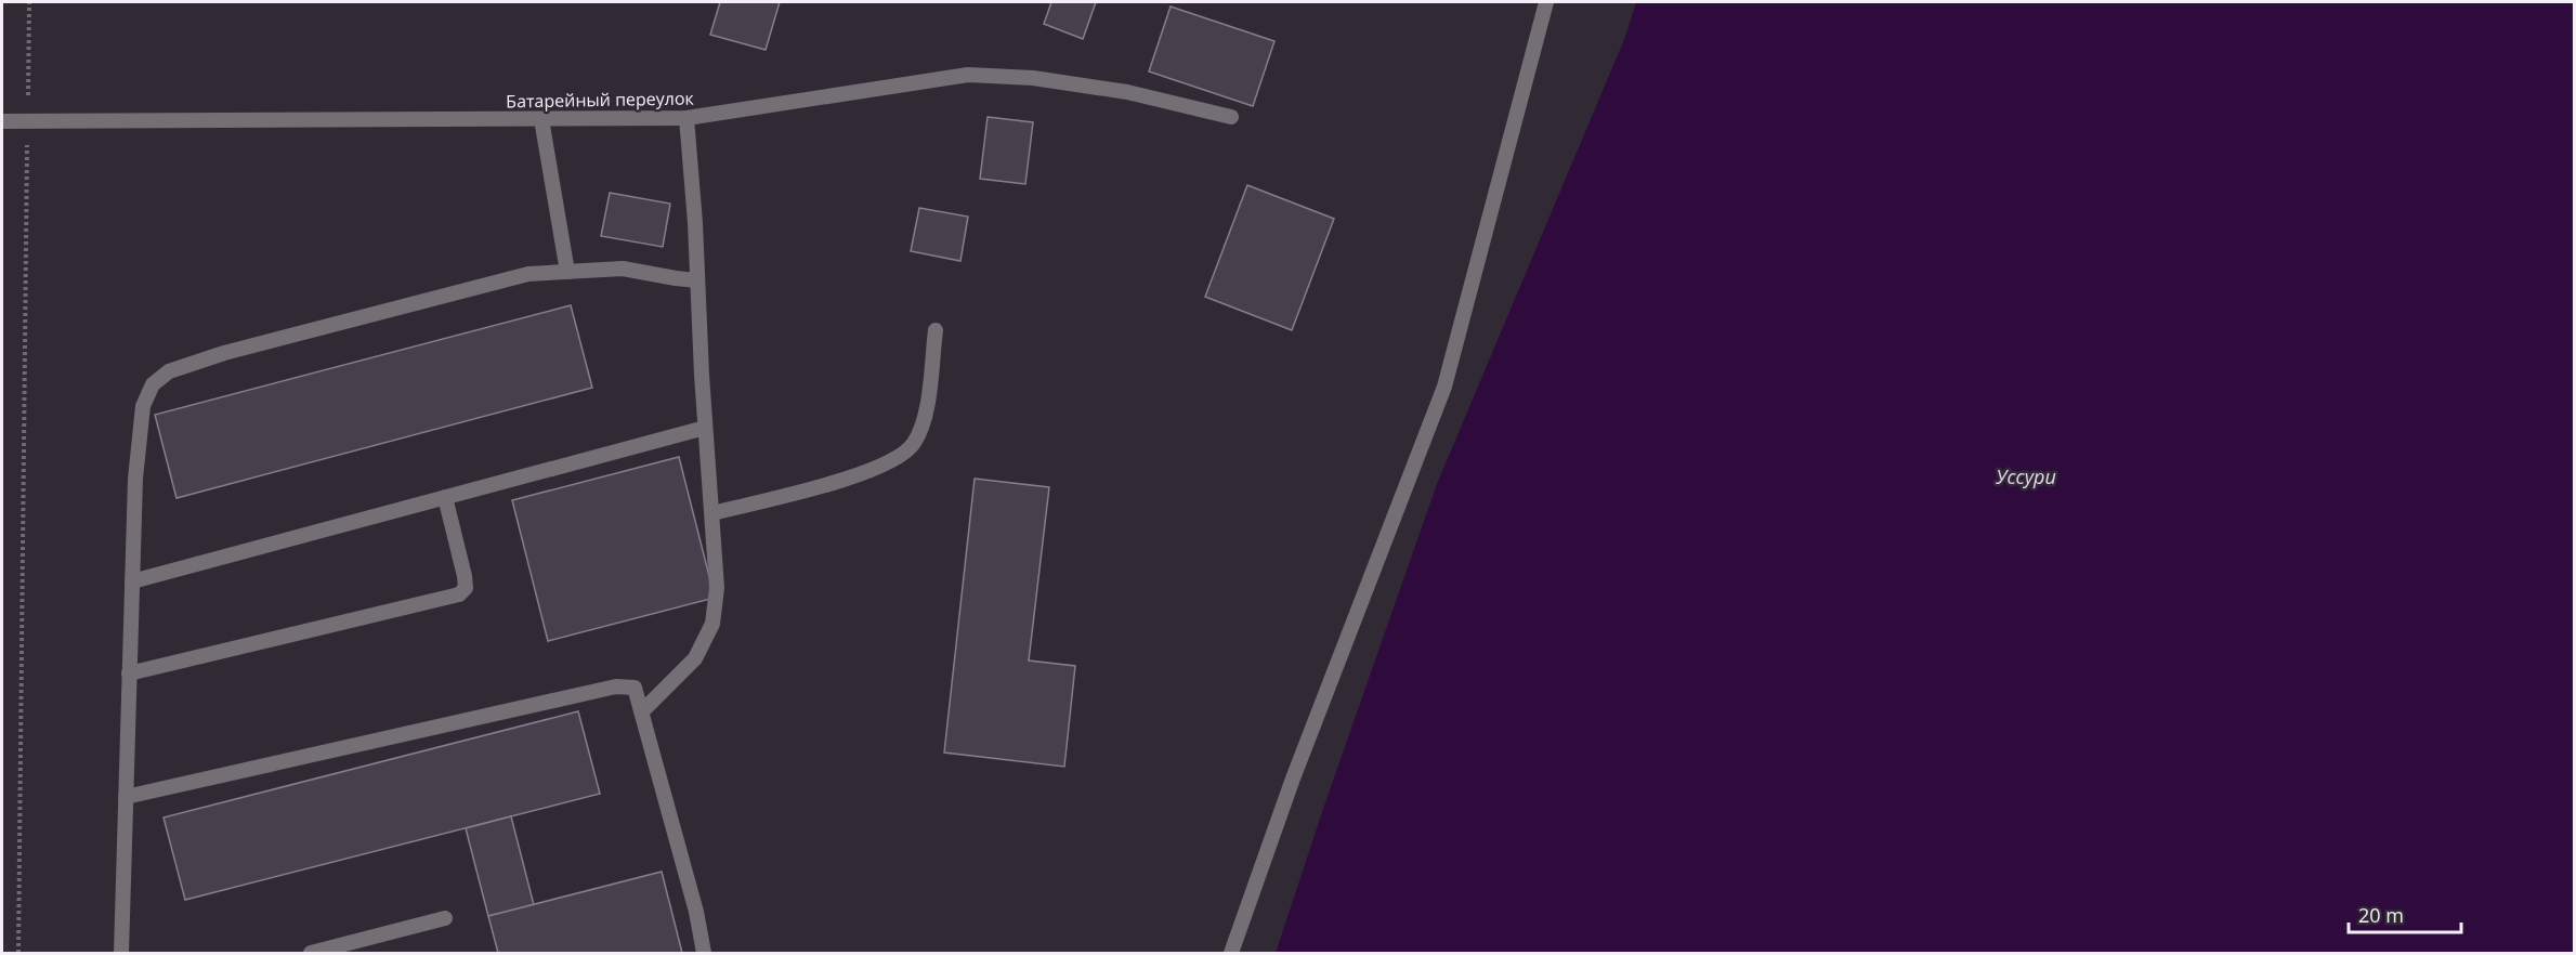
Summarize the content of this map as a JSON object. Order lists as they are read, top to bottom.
{
  "streets": {
    "lane": ["Батарейный переулок"]
  },
  "water": ["Уссури"],
  "scale_bar": "20 m"
}
